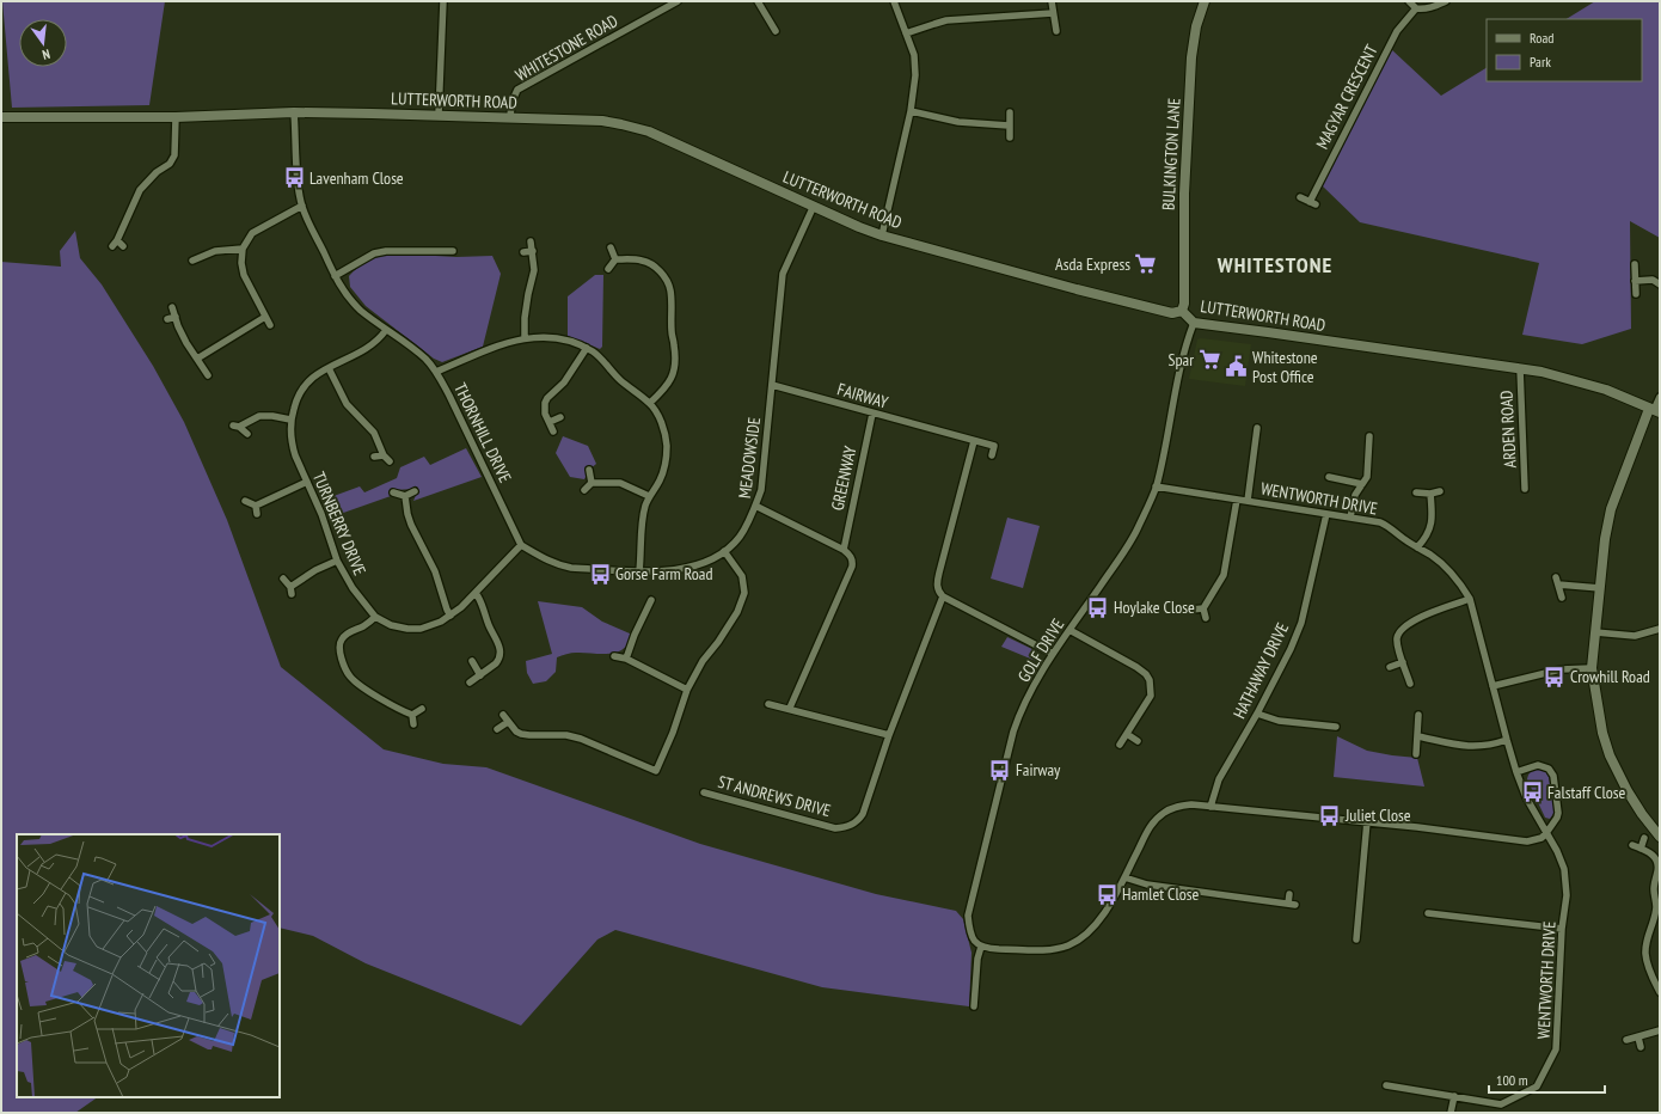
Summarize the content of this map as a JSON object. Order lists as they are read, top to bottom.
{
  "streets": {
    "main road": ["LUTTERWORTH ROAD", "BULKINGTON LANE"],
    "street": [
      "WHITESTONE ROAD",
      "MAGYAR CRESCENT",
      "FAIRWAY",
      "ARDEN ROAD",
      "THORNHILL DRIVE",
      "MEADOWSIDE",
      "GREENWAY",
      "WENTWORTH DRIVE",
      "TURNBERRY DRIVE",
      "GOLF DRIVE",
      "HATHAWAY DRIVE",
      "ST ANDREWS DRIVE"
    ]
  },
  "crossings": [
    ["WHITESTONE ROAD", "LUTTERWORTH ROAD"],
    ["LUTTERWORTH ROAD", "BULKINGTON LANE"],
    ["LUTTERWORTH ROAD", "ARDEN ROAD"],
    ["LUTTERWORTH ROAD", "THORNHILL DRIVE"],
    ["LUTTERWORTH ROAD", "MEADOWSIDE"],
    ["LUTTERWORTH ROAD", "GOLF DRIVE"],
    ["FAIRWAY", "MEADOWSIDE"],
    ["FAIRWAY", "GREENWAY"],
    ["THORNHILL DRIVE", "TURNBERRY DRIVE"],
    ["MEADOWSIDE", "GREENWAY"],
    ["WENTWORTH DRIVE", "GOLF DRIVE"],
    ["WENTWORTH DRIVE", "HATHAWAY DRIVE"]
  ],
  "districts": ["WHITESTONE"],
  "places": {
    "bus stop": [
      "Lavenham Close",
      "Gorse Farm Road",
      "Hoylake Close",
      "Crowhill Road",
      "Fairway",
      "Falstaff Close",
      "Juliet Close",
      "Hamlet Close"
    ],
    "supermarket": ["Asda Express", "Spar"],
    "public building": ["Whitestone Post Office"]
  },
  "legend": ["Road", "Park"],
  "scale_bar": "100 m",
  "north": "bottom"
}
